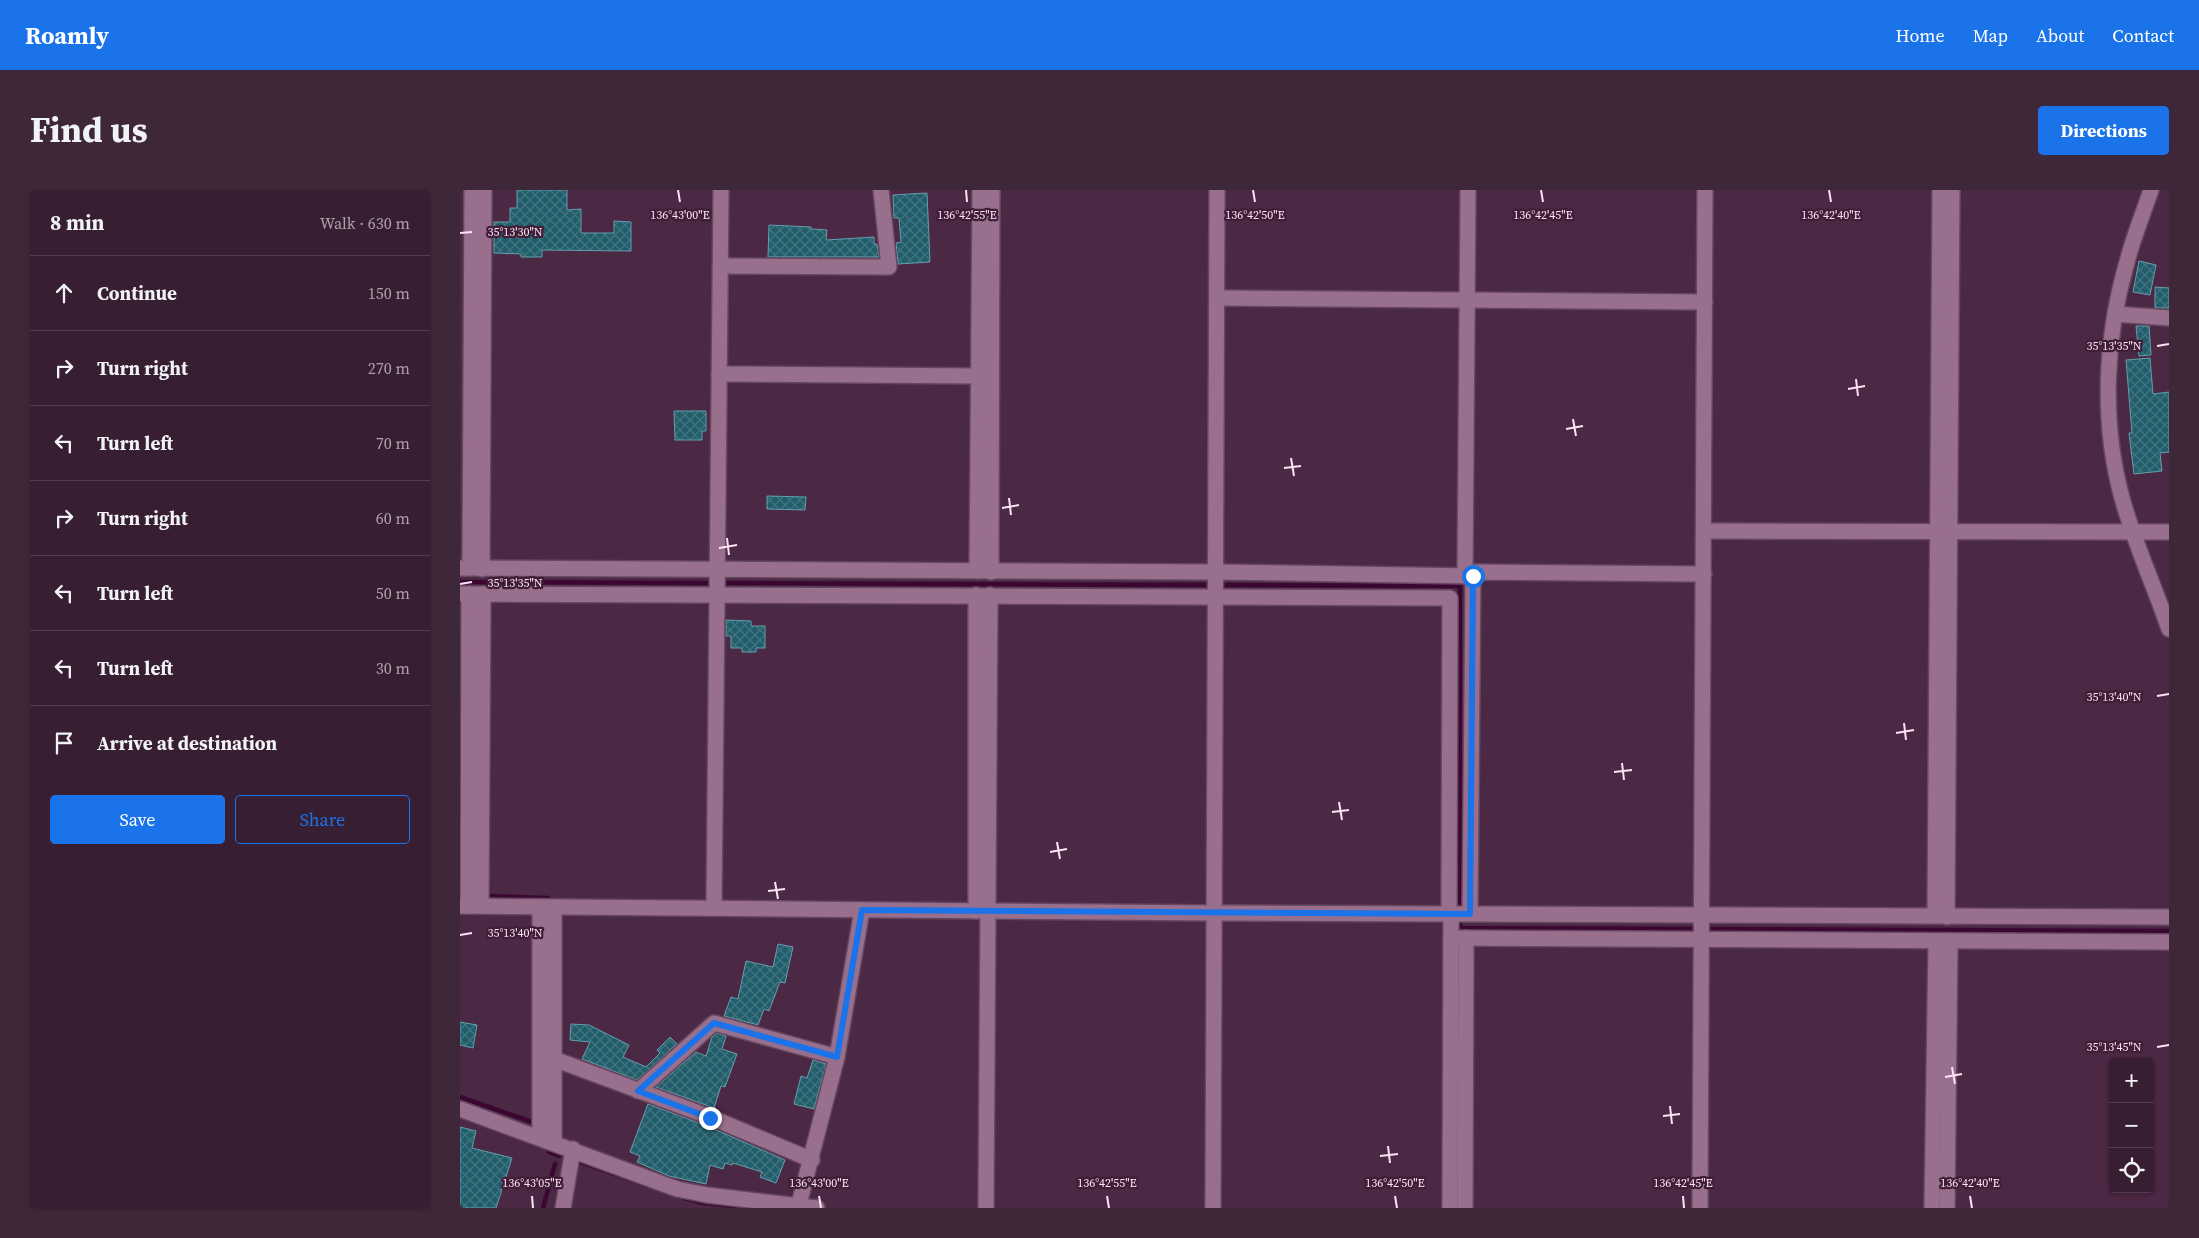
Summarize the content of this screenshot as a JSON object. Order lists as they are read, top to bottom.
{
  "page": {
    "header": "Roamly",
    "nav": [
      "Home",
      "Map",
      "About",
      "Contact"
    ],
    "title": "Find us",
    "buttons": [
      "Directions",
      ["Save", "Share"]
    ],
    "heading": ["8 min", "Walk · 630 m"],
    "list": [
      ["Continue", "150 m"],
      ["Turn right", "270 m"],
      ["Turn left", "70 m"],
      ["Turn right", "60 m"],
      ["Turn left", "50 m"],
      ["Turn left", "30 m"],
      "Arrive at destination"
    ],
    "map_buttons": ["+", "−"]
  },
  "coordinates": [
    "136°43'00\"E",
    "136°42'55\"E",
    "136°42'50\"E",
    "136°42'45\"E",
    "136°42'40\"E",
    "35°13'30\"N",
    "35°13'35\"N",
    "35°13'40\"N",
    "35°13'45\"N",
    "136°43'05\"E"
  ]
}
